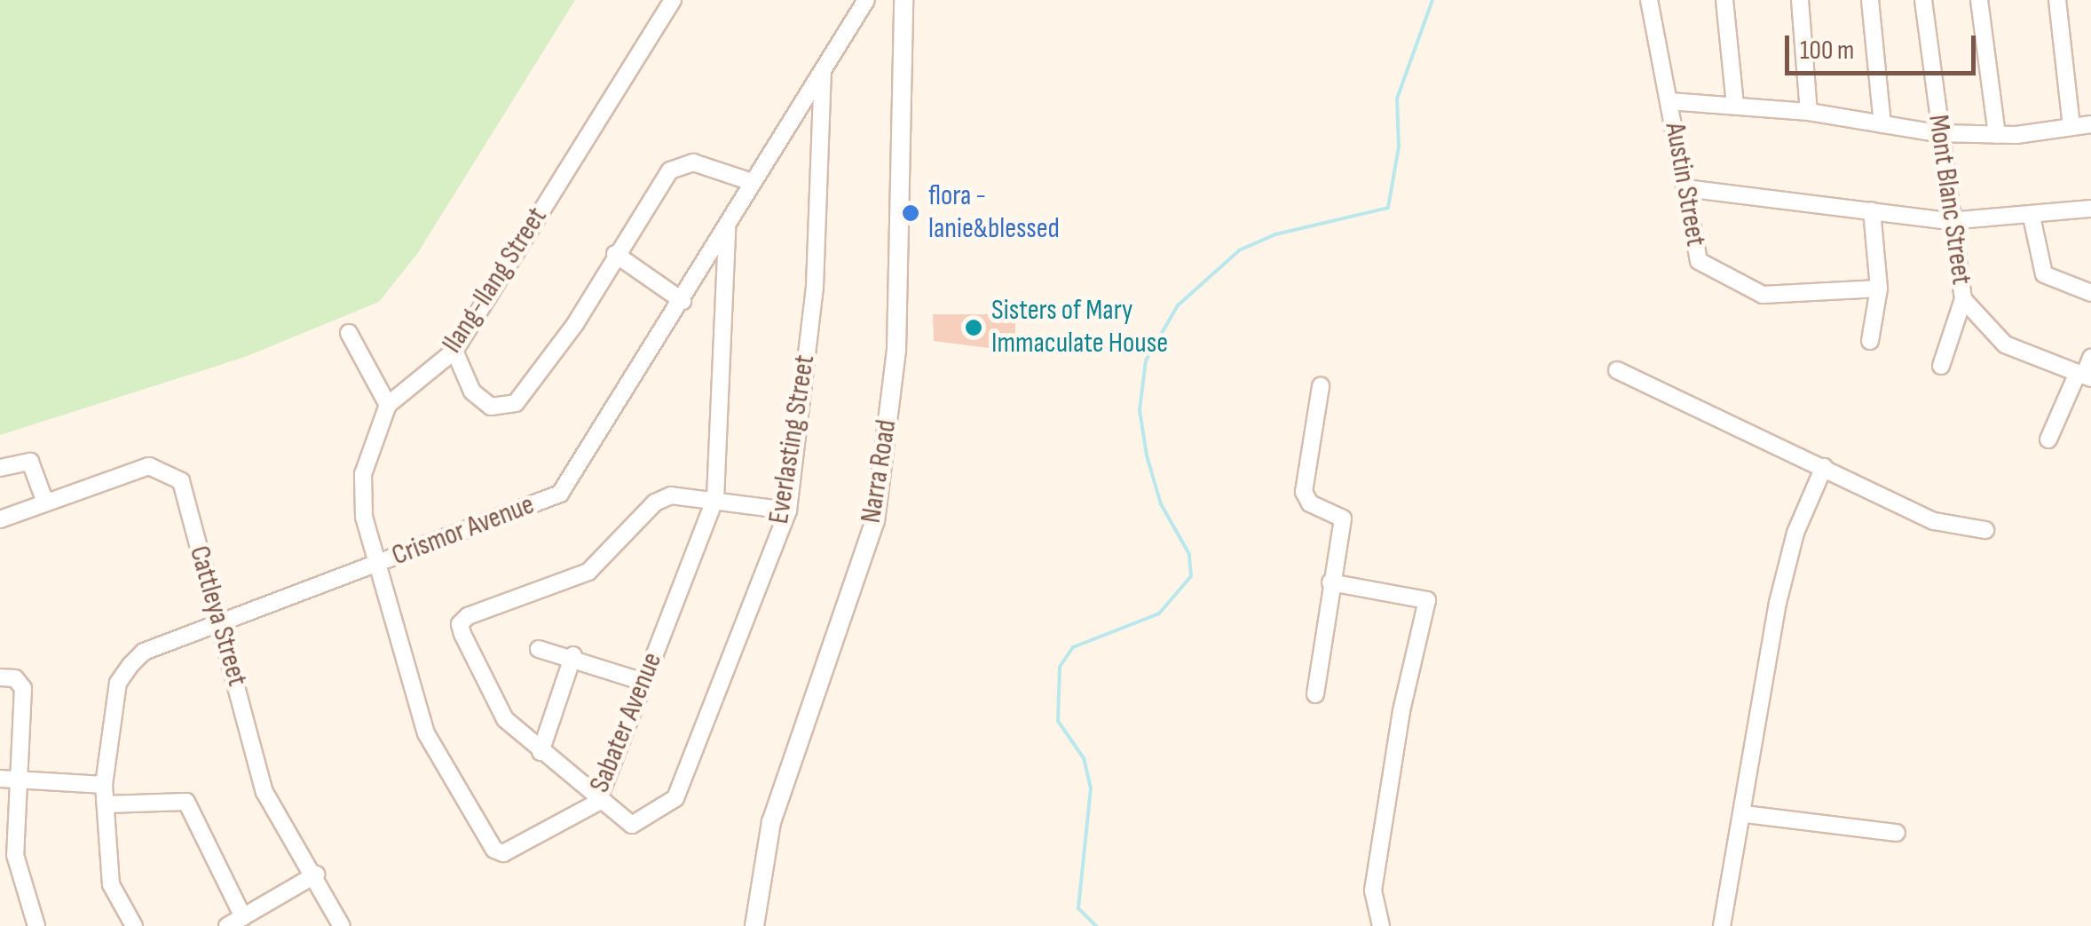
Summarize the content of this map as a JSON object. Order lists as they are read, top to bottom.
{
  "streets": {
    "street": [
      "Austin Street",
      "Mont Blanc Street",
      "Ilang-Ilang Street",
      "Everlasting Street",
      "Narra Road",
      "Crismor Avenue",
      "Cattleya Street",
      "Sabater Avenue"
    ]
  },
  "crossings": [
    ["Everlasting Street", "Crismor Avenue"],
    ["Everlasting Street", "Sabater Avenue"],
    ["Crismor Avenue", "Cattleya Street"],
    ["Crismor Avenue", "Sabater Avenue"]
  ],
  "places": ["flora - lanie&blessed", "Sisters of Mary Immaculate House"],
  "scale_bar": "100 m"
}
